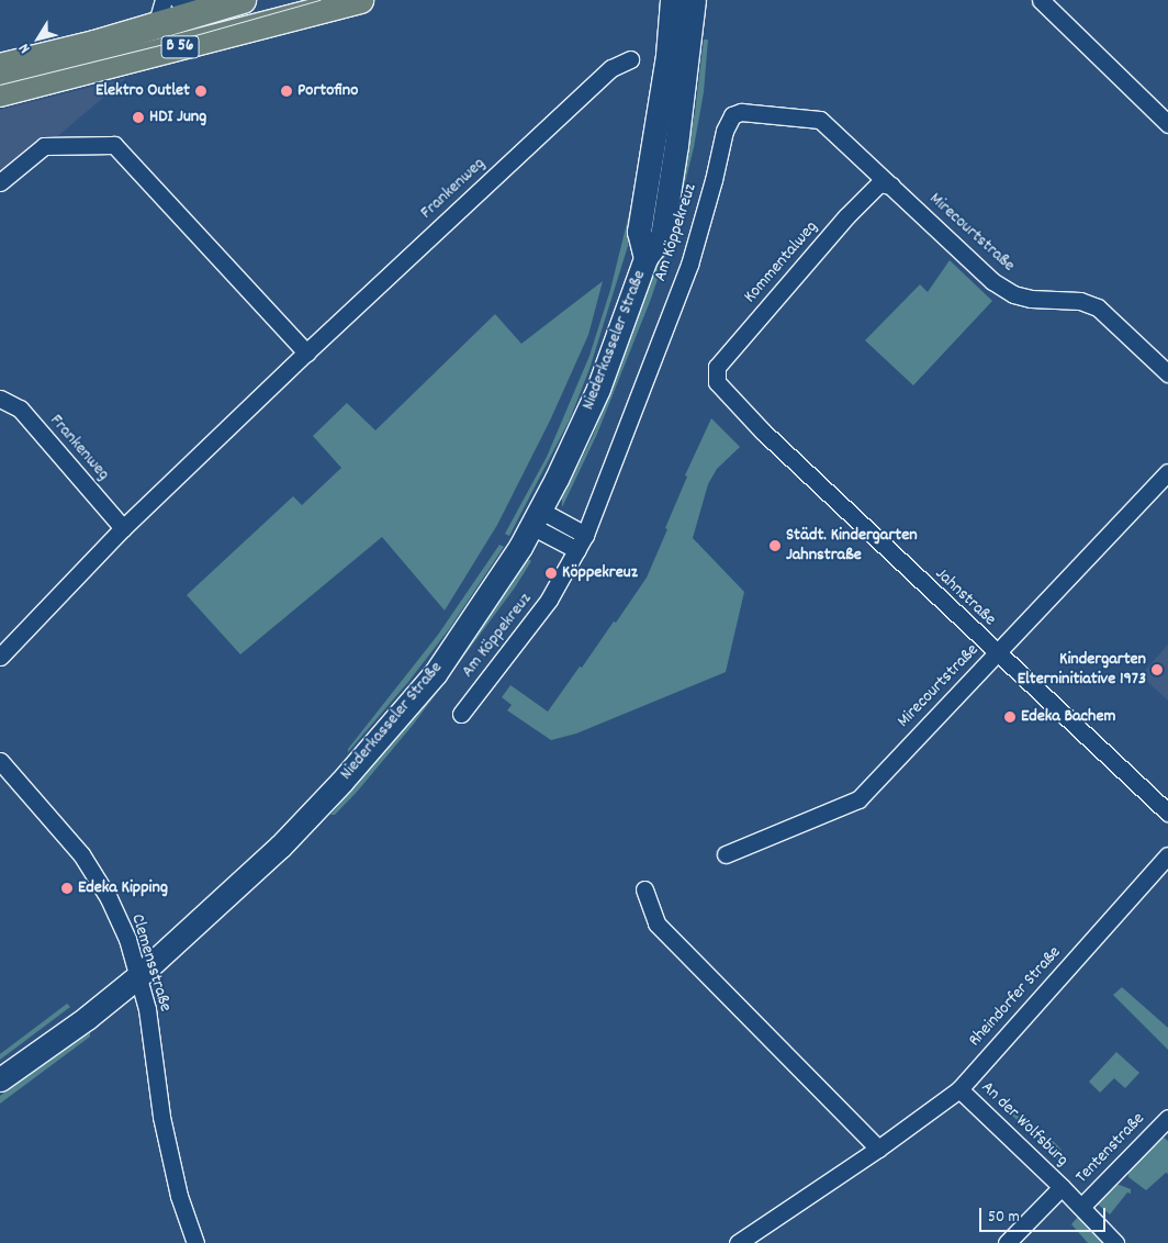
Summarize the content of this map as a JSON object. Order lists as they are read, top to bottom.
{
  "streets": {
    "main road": ["B 56", "Niederkasseler Straße"],
    "street": [
      "Frankenweg",
      "Am Köppekreuz",
      "Mirecourtstraße",
      "Kommentalweg",
      "Jahnstraße",
      "Clemensstraße",
      "Rheindorfer Straße",
      "An der Wolfsburg",
      "Tentenstraße"
    ]
  },
  "crossings": [
    ["Am Köppekreuz", "Mirecourtstraße"],
    ["Am Köppekreuz", "Kommentalweg"],
    ["Mirecourtstraße", "Kommentalweg"],
    ["Mirecourtstraße", "Jahnstraße"],
    ["Kommentalweg", "Jahnstraße"],
    ["Niederkasseler Straße", "Clemensstraße"],
    ["Rheindorfer Straße", "An der Wolfsburg"],
    ["An der Wolfsburg", "Tentenstraße"]
  ],
  "places": [
    "Elektro Outlet",
    "Portofino",
    "HDI Jung",
    "Städt. Kindergarten Jahnstraße",
    "Köppekreuz",
    "Kindergarten Elterninitiative 1973",
    "Edeka Bachem",
    "Edeka Kipping"
  ],
  "scale_bar": "50 m",
  "north": "bottom left"
}
